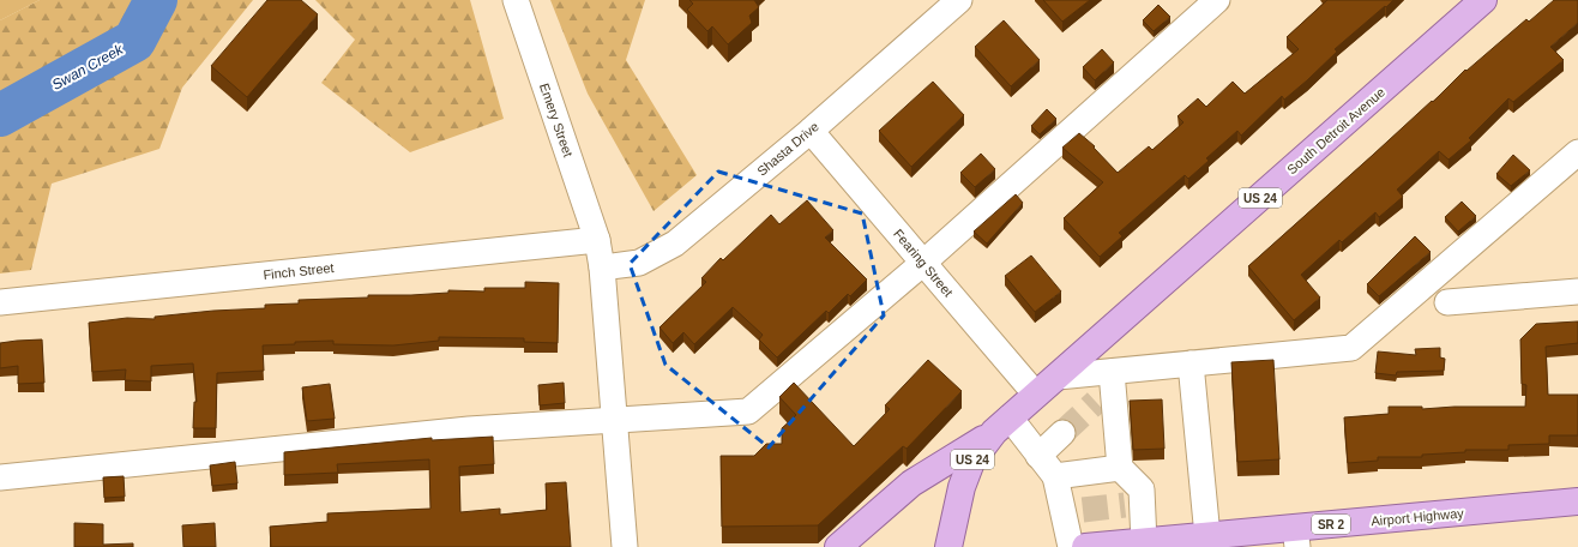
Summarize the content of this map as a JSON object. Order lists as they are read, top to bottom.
{
  "streets": {
    "main road": [
      "South Detroit Avenue",
      "US 24",
      "Airport Highway",
      "SR 2"
    ],
    "street": [
      "Emery Street",
      "Shasta Drive",
      "Fearing Street",
      "Finch Street"
    ]
  },
  "crossings": [
    ["Emery Street", "Finch Street"],
    ["South Detroit Avenue", "US 24"],
    ["South Detroit Avenue", "Fearing Street"],
    ["Shasta Drive", "Fearing Street"],
    ["US 24", "Fearing Street"]
  ],
  "water": ["Swan Creek"]
}
